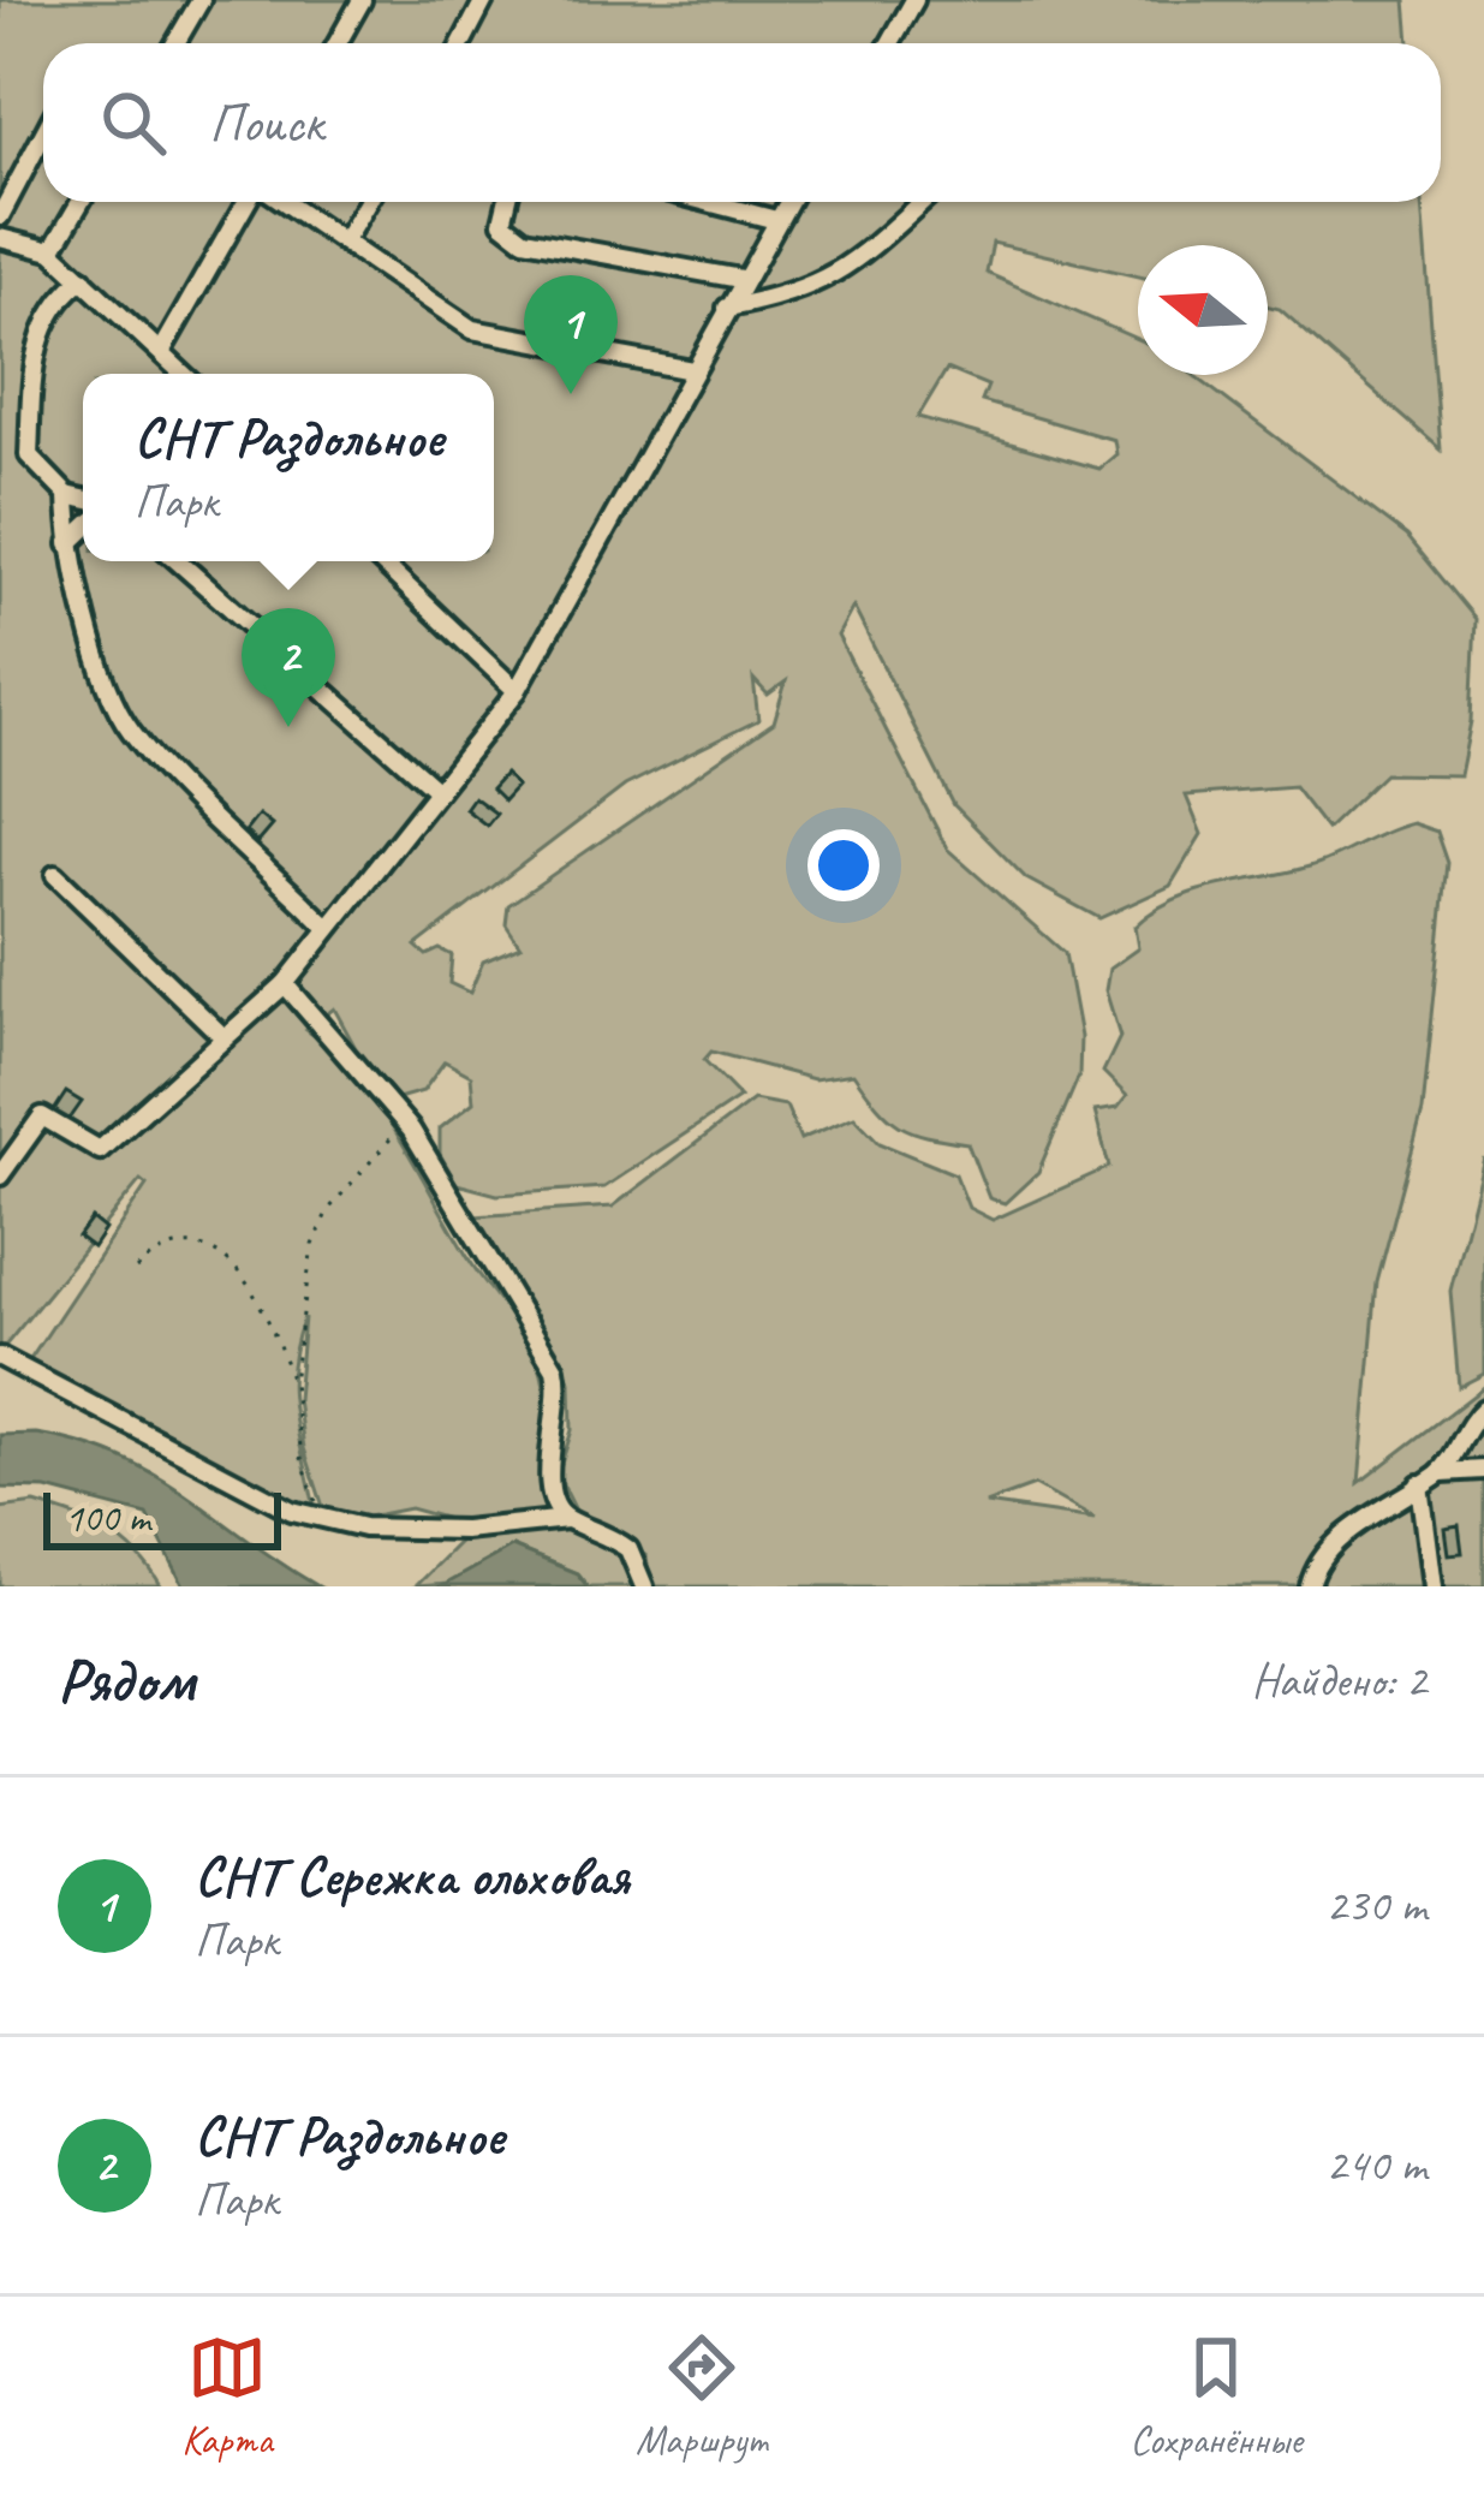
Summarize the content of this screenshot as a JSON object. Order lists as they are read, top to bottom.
{
  "scale_bar": "100 m",
  "north": "left",
  "page": {
    "search": "Поиск",
    "pins": ["1", "2"],
    "popup": ["СНТ Раздольное", "Парк"],
    "scale": "100 m",
    "heading": ["Рядом", "Найдено: 2"],
    "list": [
      {
        "mark": "1",
        "name": "СНТ Сережка ольховая",
        "note": "Парк",
        "value": "230 m"
      },
      {
        "mark": "2",
        "name": "СНТ Раздольное",
        "note": "Парк",
        "value": "240 m"
      }
    ],
    "nav": ["Карта", "Маршрут", "Сохранённые"]
  }
}
